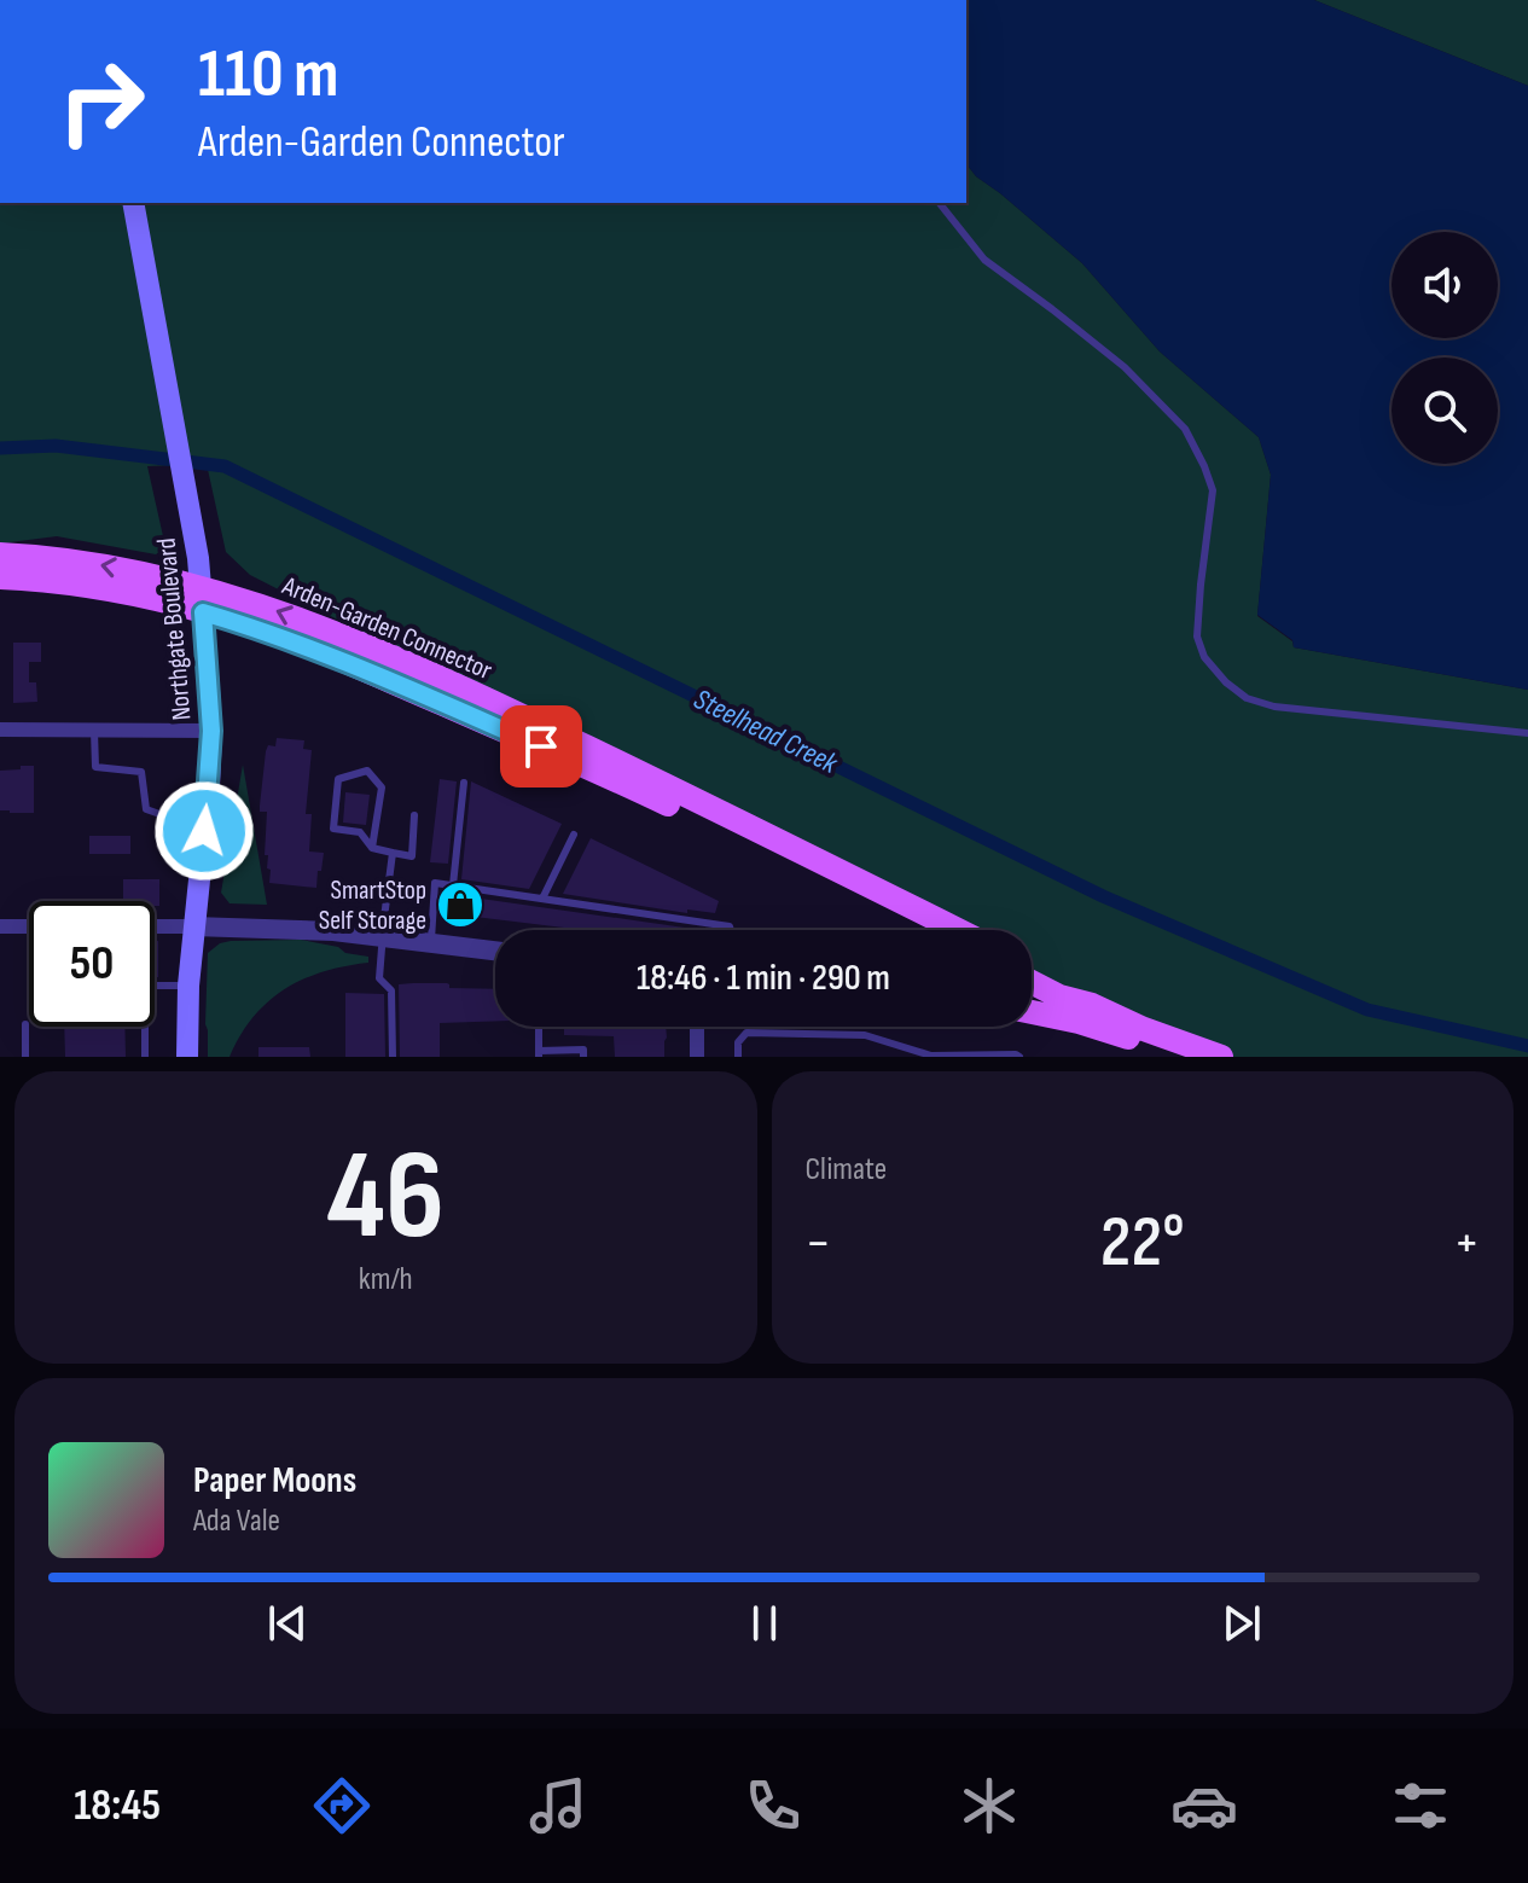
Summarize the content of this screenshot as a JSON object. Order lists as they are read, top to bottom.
{
  "streets": {
    "main road": ["Arden-Garden Connector", "Northgate Boulevard"]
  },
  "crossings": [
    ["Arden-Garden Connector", "Northgate Boulevard"]
  ],
  "water": ["Steelhead Creek"],
  "places": {
    "shop": ["SmartStop Self Storage"]
  },
  "page": {
    "turn": ["110 m", "Arden-Garden Connector"],
    "limit": "50",
    "trip": "18:46 · 1 min · 290 m",
    "tile": [
      ["46", "km/h"],
      "Climate"
    ],
    "heat": ["−", "22°", "+"],
    "song": ["Paper Moons", "Ada Vale"],
    "tabs": "18:45"
  }
}
